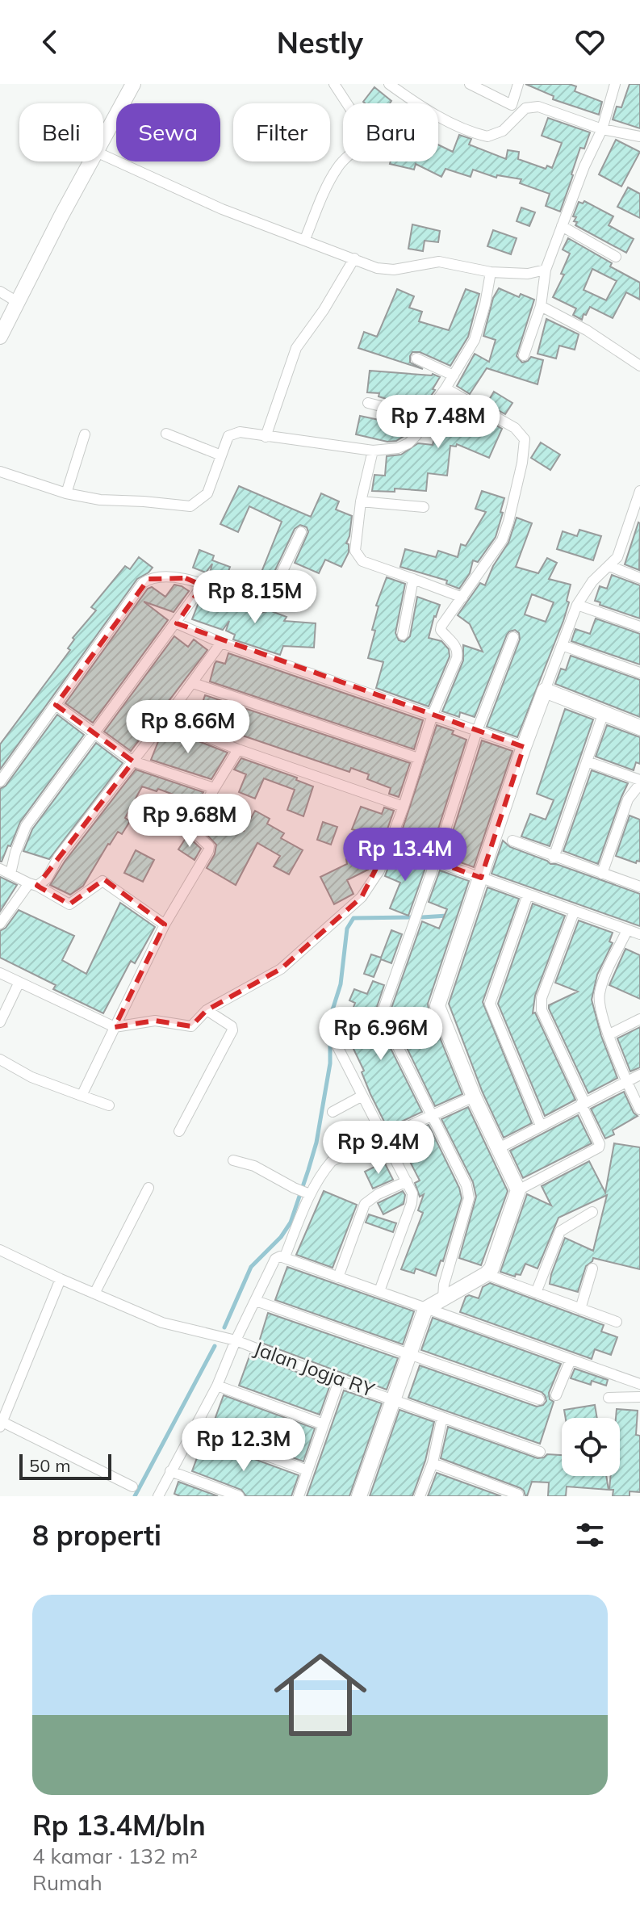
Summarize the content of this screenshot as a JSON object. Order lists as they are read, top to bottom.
{
  "streets": {
    "street": ["Jalan Jogja RY"]
  },
  "scale_bar": "50 m",
  "page": {
    "header": "Nestly",
    "chip": [
      "Beli",
      "Sewa",
      "Filter",
      "Baru"
    ],
    "price": [
      "Rp 7.48M",
      "Rp 8.15M",
      "Rp 8.66M",
      "Rp 9.68M",
      "Rp 13.4M",
      "Rp 6.96M",
      "Rp 9.4M",
      "Rp 12.3M"
    ],
    "scale": "50 m",
    "heading": "8 properti",
    "list": [
      {
        "name": "Rp 13.4M/bln",
        "note": "4 kamar · 132 m² · Rumah"
      }
    ]
  }
}
